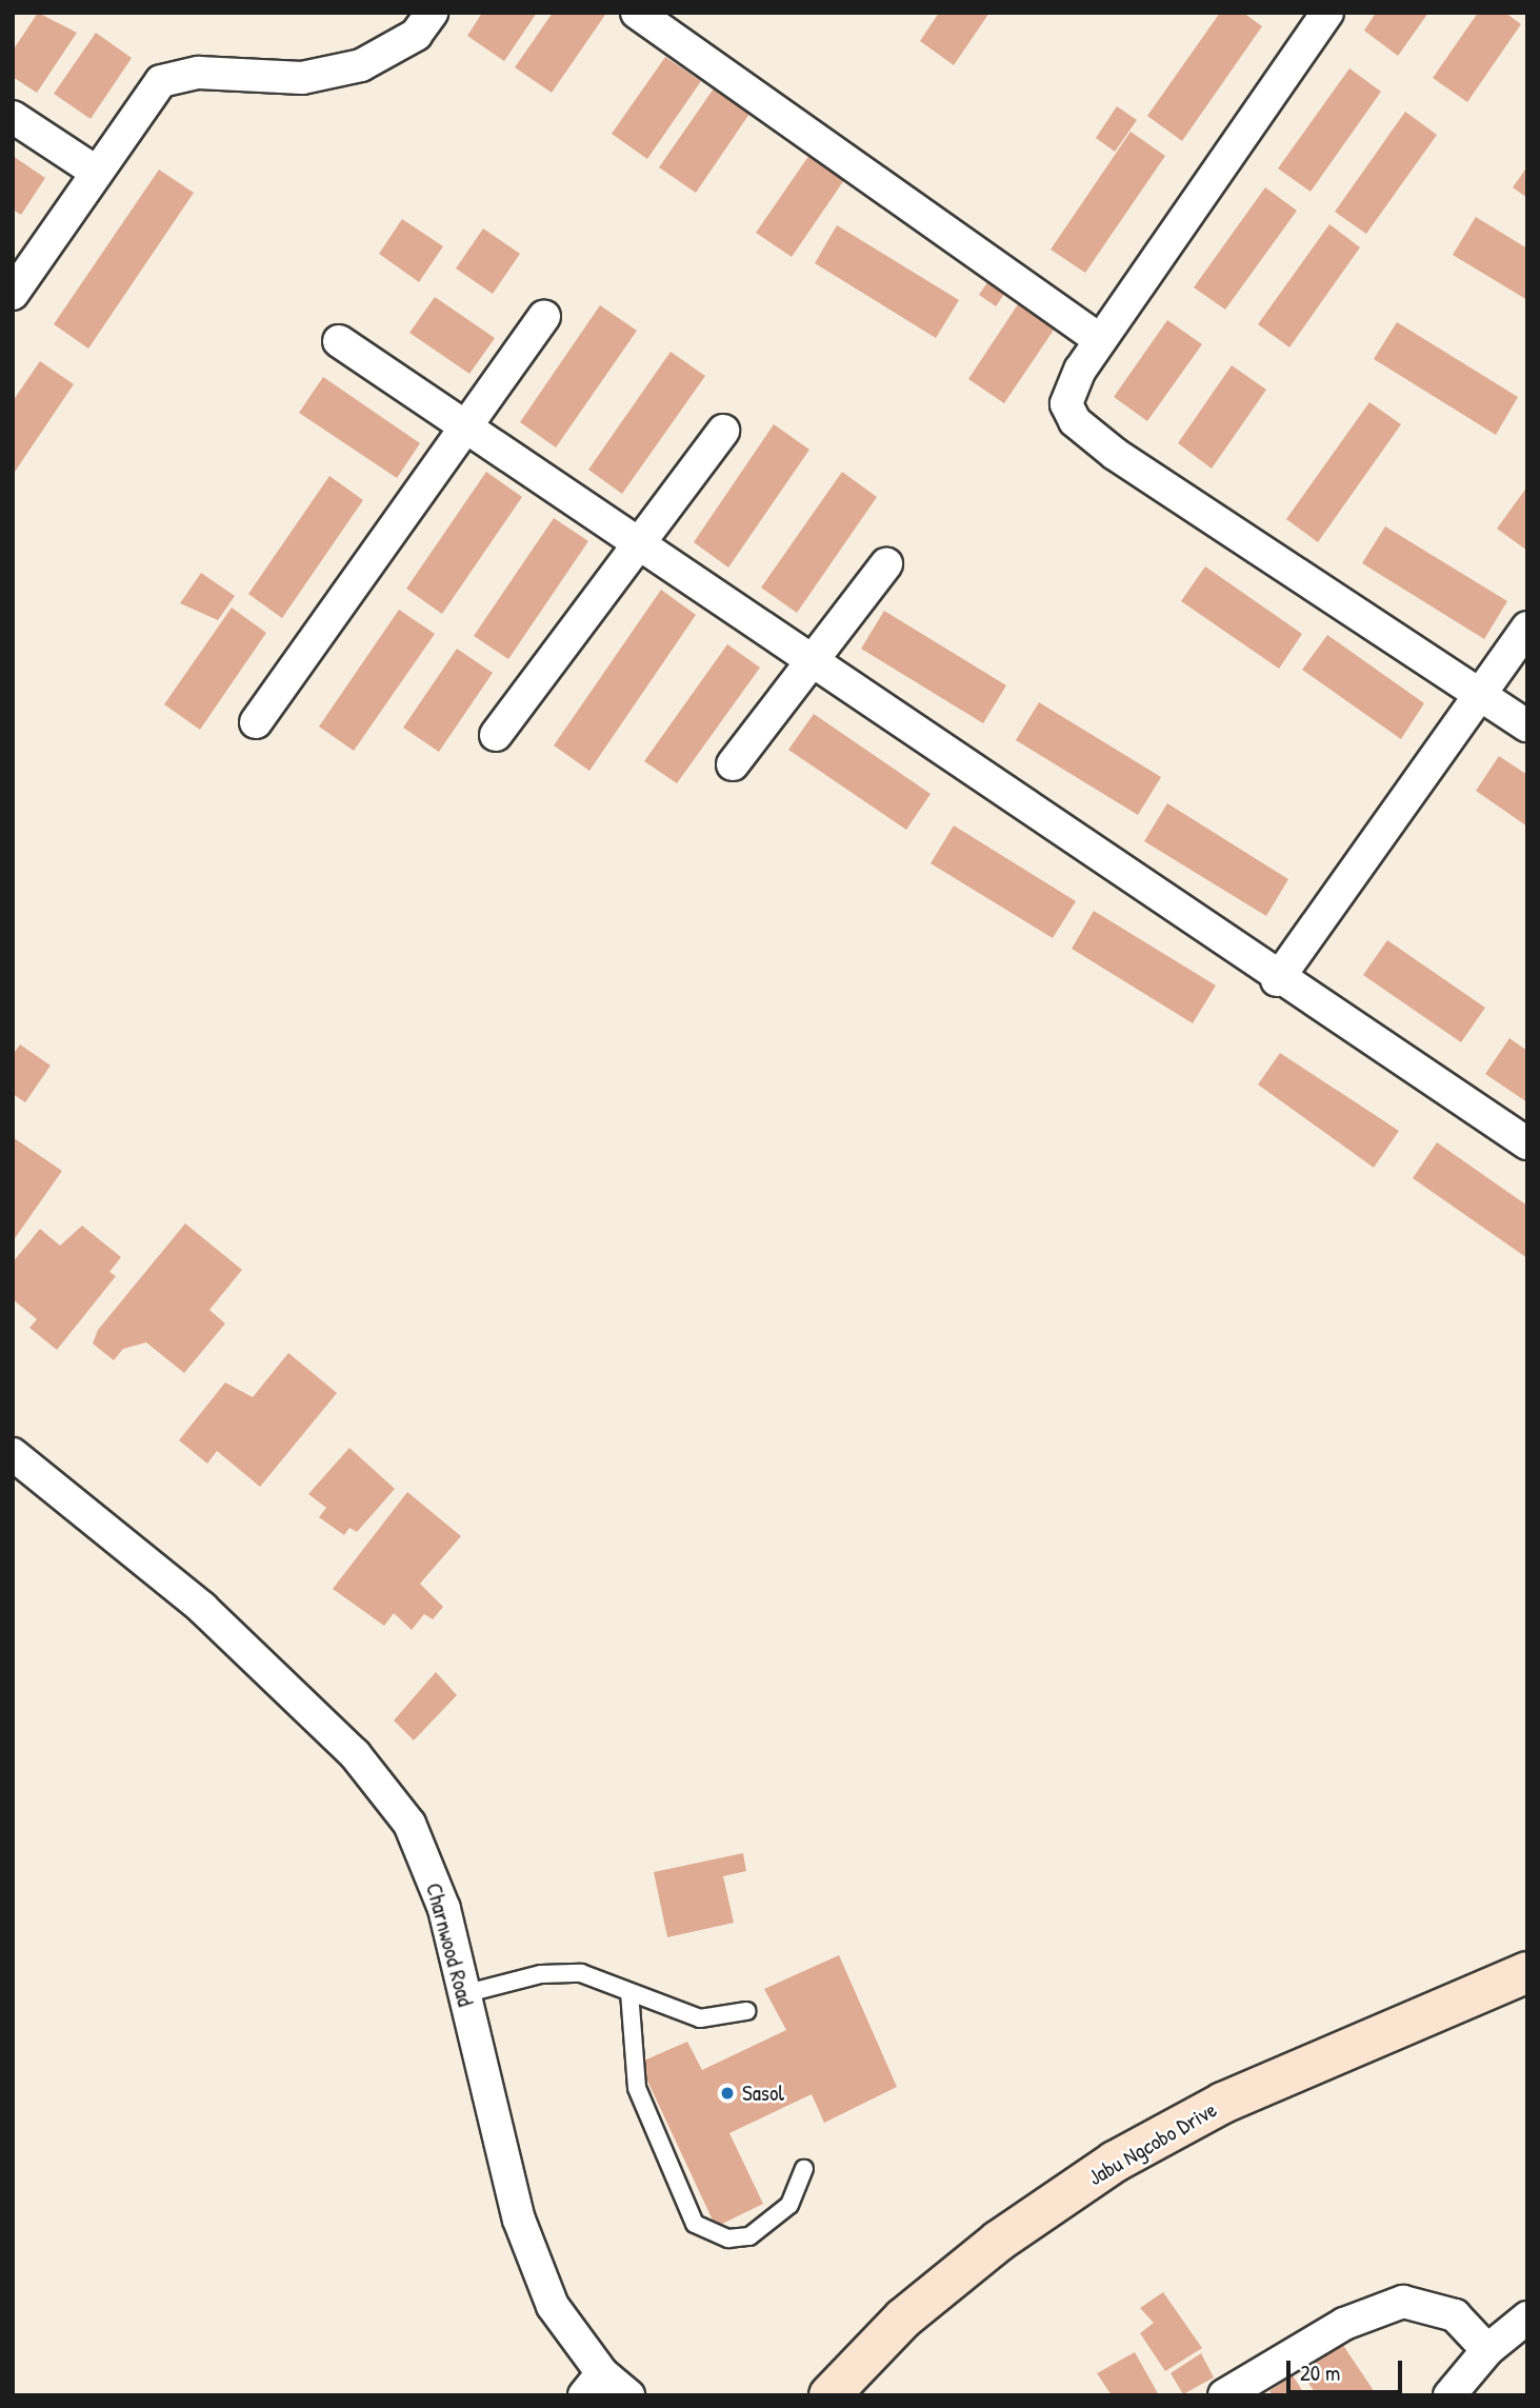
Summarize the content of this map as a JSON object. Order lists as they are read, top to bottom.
{
  "streets": {
    "main road": ["Jabu Ngcobo Drive"],
    "street": ["Charnwood Road"]
  },
  "places": ["Sasol"],
  "scale_bar": "20 m"
}
